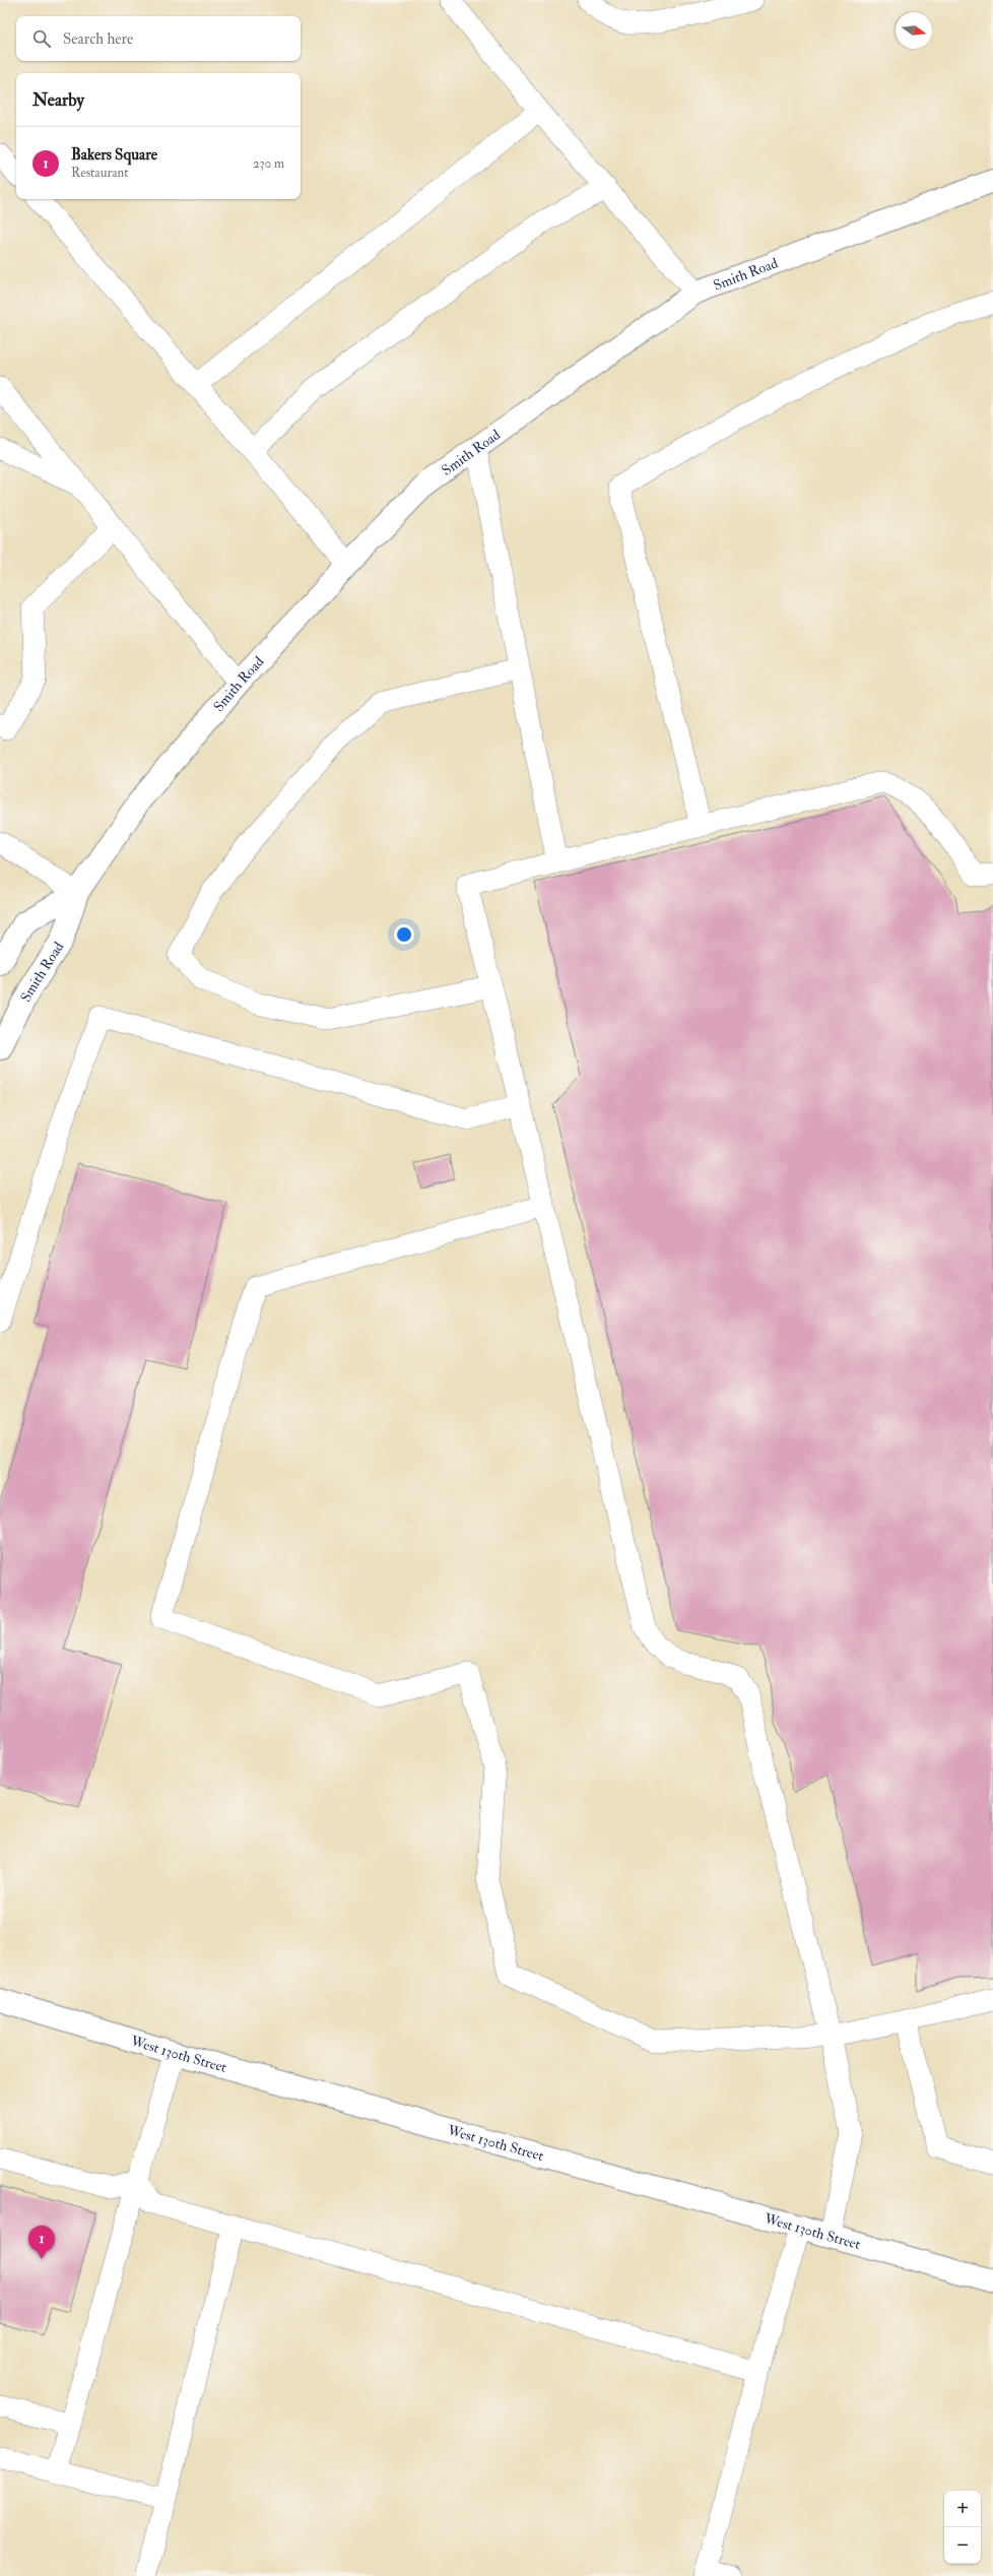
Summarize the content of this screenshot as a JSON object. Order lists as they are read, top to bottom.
{
  "streets": {
    "main road": ["Smith Road", "West 130th Street"]
  },
  "north": "right",
  "page": {
    "search": "Search here",
    "heading": "Nearby",
    "list": [
      {
        "mark": "1",
        "name": "Bakers Square",
        "note": "Restaurant",
        "value": "230 m"
      }
    ],
    "pins": "1",
    "map_buttons": ["+", "−"]
  }
}
